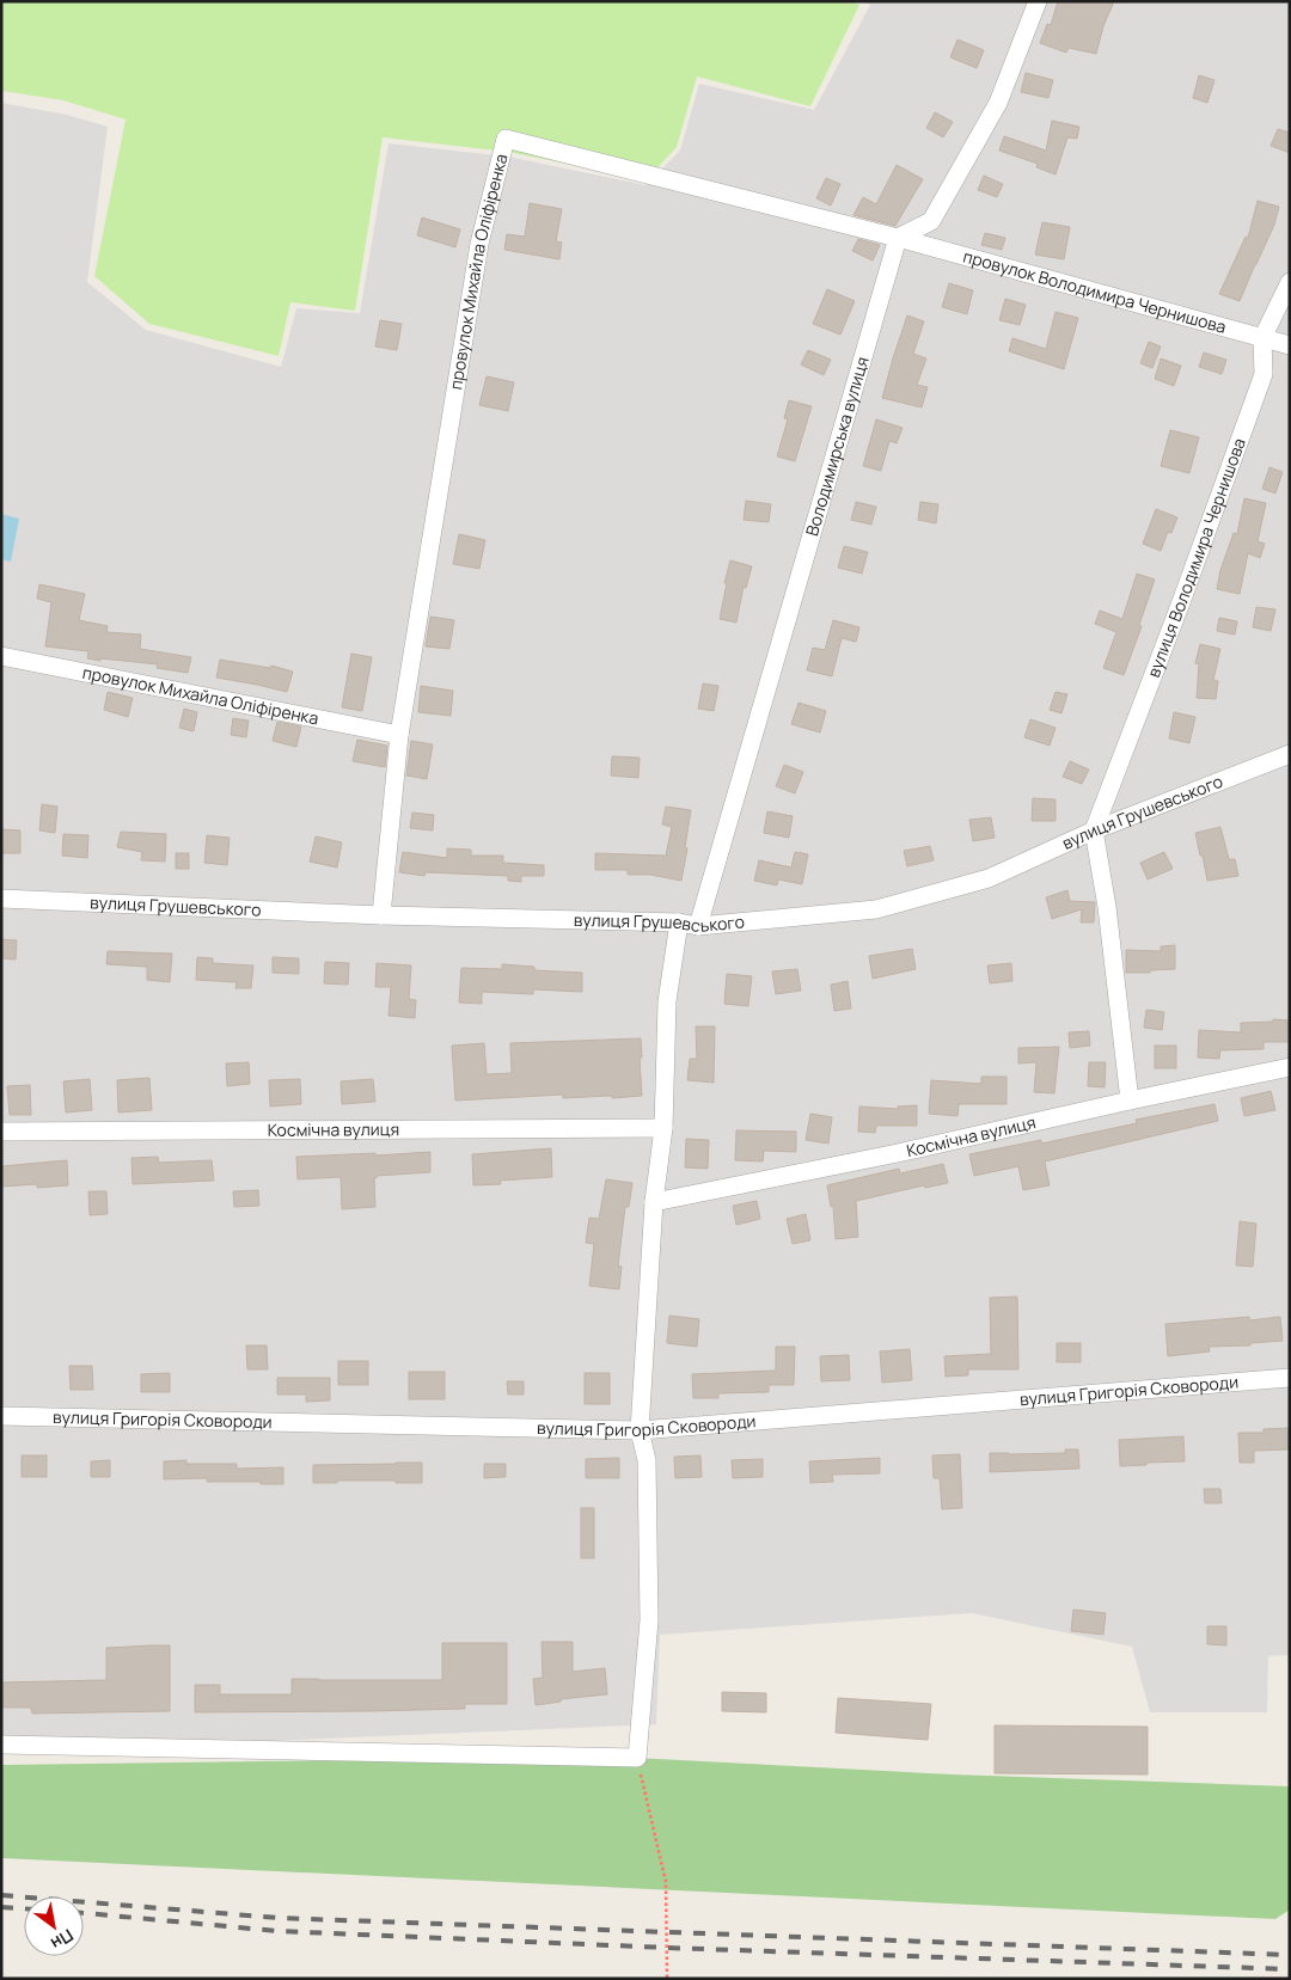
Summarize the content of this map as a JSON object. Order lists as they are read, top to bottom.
{
  "streets": {
    "street": [
      "провулок Михайла Оліфіренка",
      "провулок Володимира Чернишова",
      "Володимирська вулиця",
      "вулиця Володимира Чернишова",
      "вулиця Грушевського",
      "Космічна вулиця",
      "вулиця Григорія Сковороди"
    ]
  },
  "crossings": [
    ["провулок Михайла Оліфіренка", "провулок Володимира Чернишова"],
    ["провулок Михайла Оліфіренка", "Володимирська вулиця"],
    ["провулок Михайла Оліфіренка", "вулиця Грушевського"],
    ["провулок Володимира Чернишова", "Володимирська вулиця"],
    ["провулок Володимира Чернишова", "вулиця Володимира Чернишова"],
    ["Володимирська вулиця", "вулиця Грушевського"],
    ["вулиця Володимира Чернишова", "вулиця Грушевського"]
  ],
  "north": "bottom right"
}
